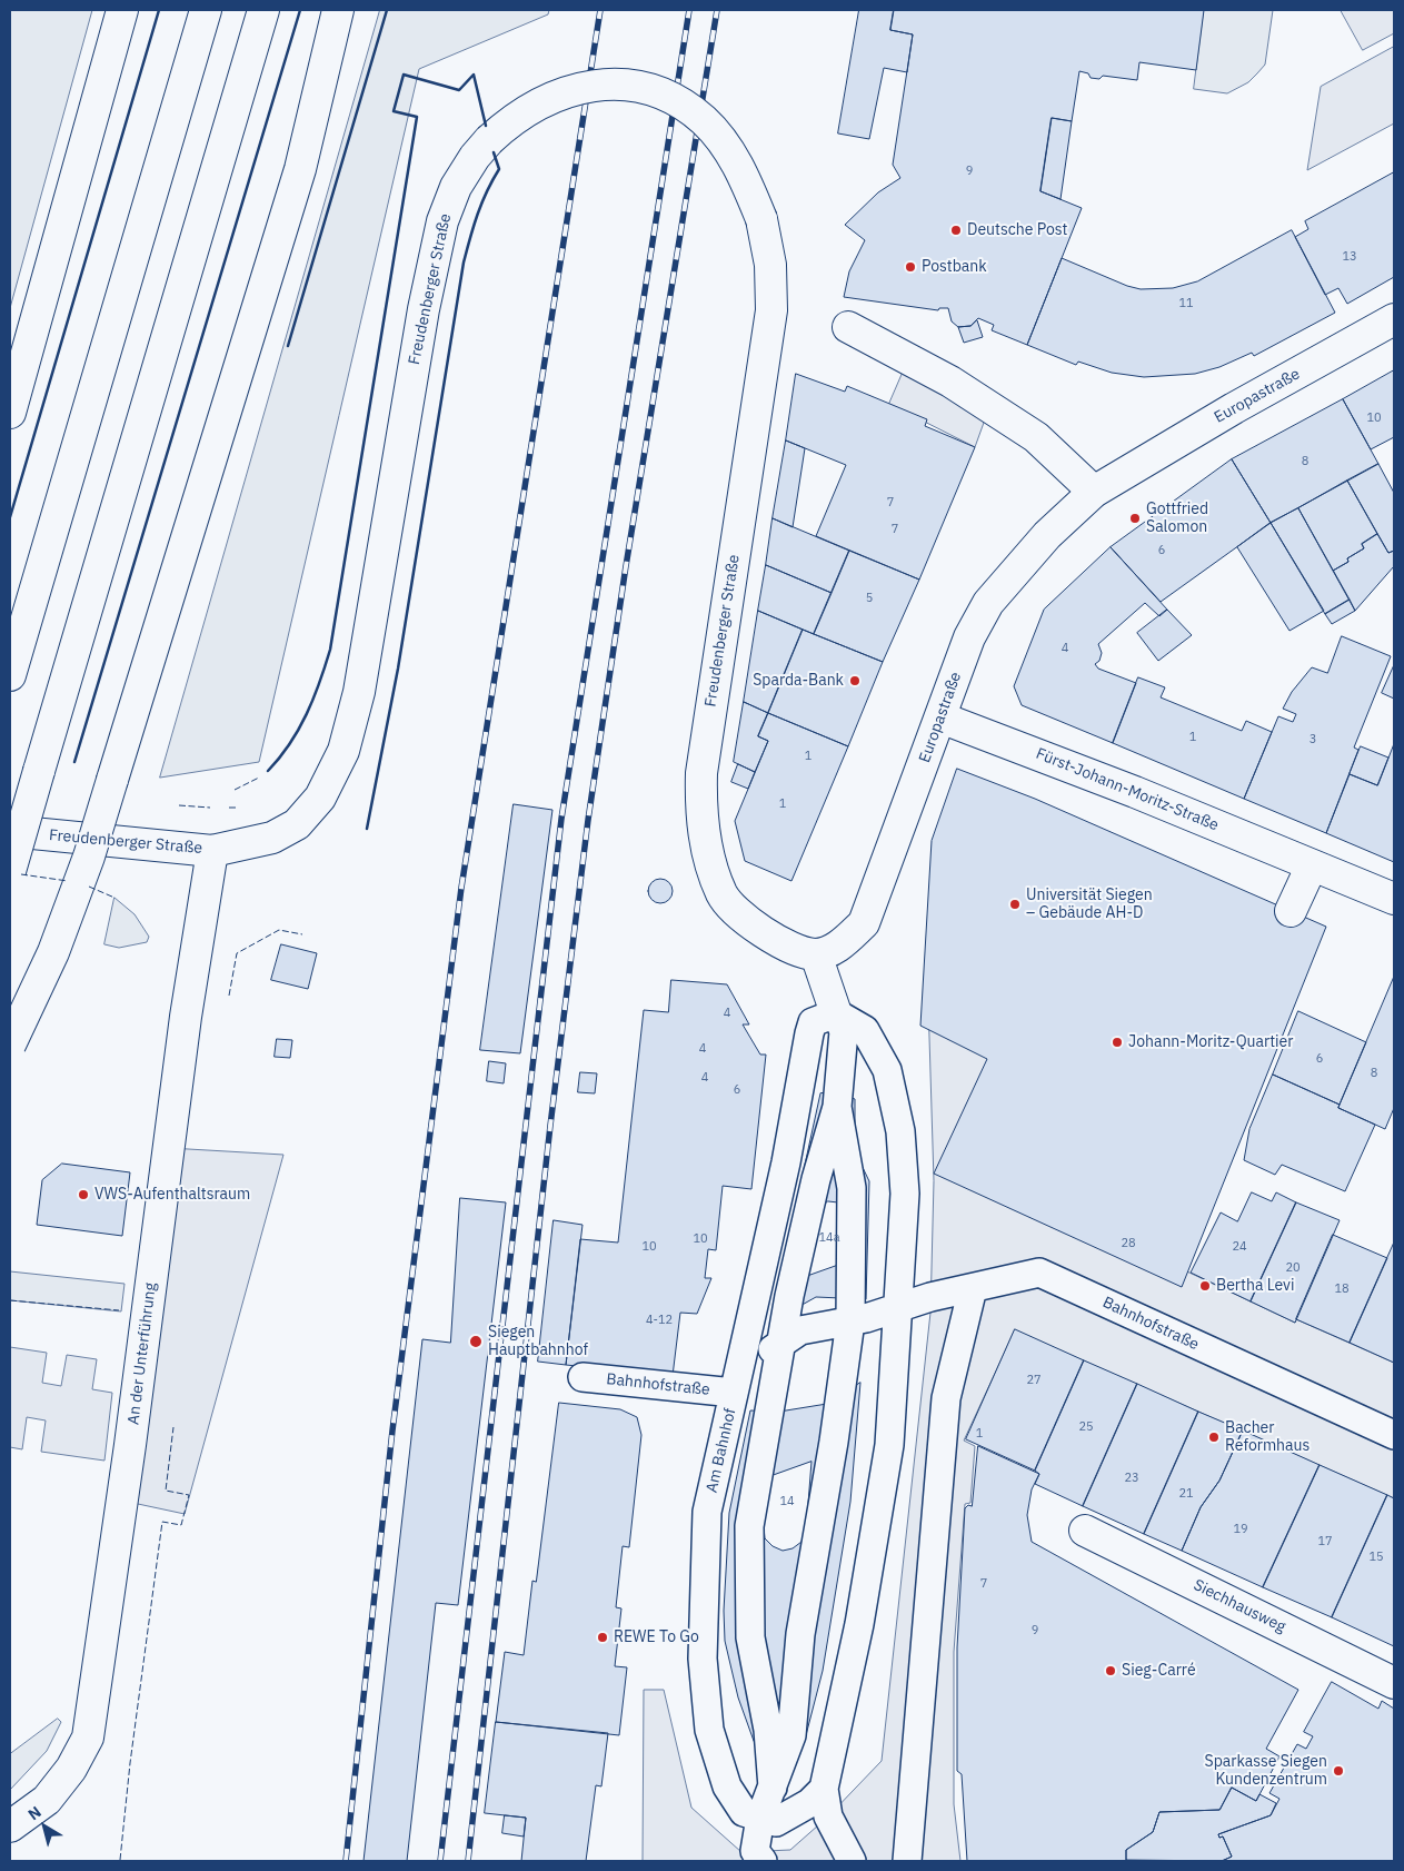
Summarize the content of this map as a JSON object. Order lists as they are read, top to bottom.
{
  "streets": {
    "main road": [
      "Freudenberger Straße",
      "Europastraße",
      "Fürst-Johann-Moritz-Straße",
      "An der Unterführung",
      "Siechhausweg"
    ],
    "street": ["Bahnhofstraße", "Am Bahnhof"]
  },
  "crossings": [
    ["Freudenberger Straße", "Europastraße"],
    ["Freudenberger Straße", "An der Unterführung"],
    ["Europastraße", "Fürst-Johann-Moritz-Straße"],
    ["Bahnhofstraße", "Am Bahnhof"]
  ],
  "places": [
    "Deutsche Post",
    "Postbank",
    "Gottfried Salomon",
    "Sparda-Bank",
    "Universität Siegen – Gebäude AH-D",
    "Johann-Moritz-Quartier",
    "VWS-Aufenthaltsraum",
    "Bertha Levi",
    "Siegen Hauptbahnhof",
    "Bacher Reformhaus",
    "REWE To Go",
    "Sieg-Carré",
    "Sparkasse Siegen Kundenzentrum"
  ],
  "house_numbers": [
    "9",
    "13",
    "11",
    "10",
    "8",
    "7",
    "7",
    "6",
    "5",
    "4",
    "1",
    "3",
    "1",
    "1",
    "4",
    "4",
    "6",
    "8",
    "4",
    "6",
    "14a",
    "10",
    "28",
    "10",
    "24",
    "20",
    "18",
    "4-12",
    "27",
    "25",
    "1",
    "23",
    "21",
    "14",
    "19",
    "17",
    "15",
    "7",
    "9"
  ],
  "north": "top left"
}
